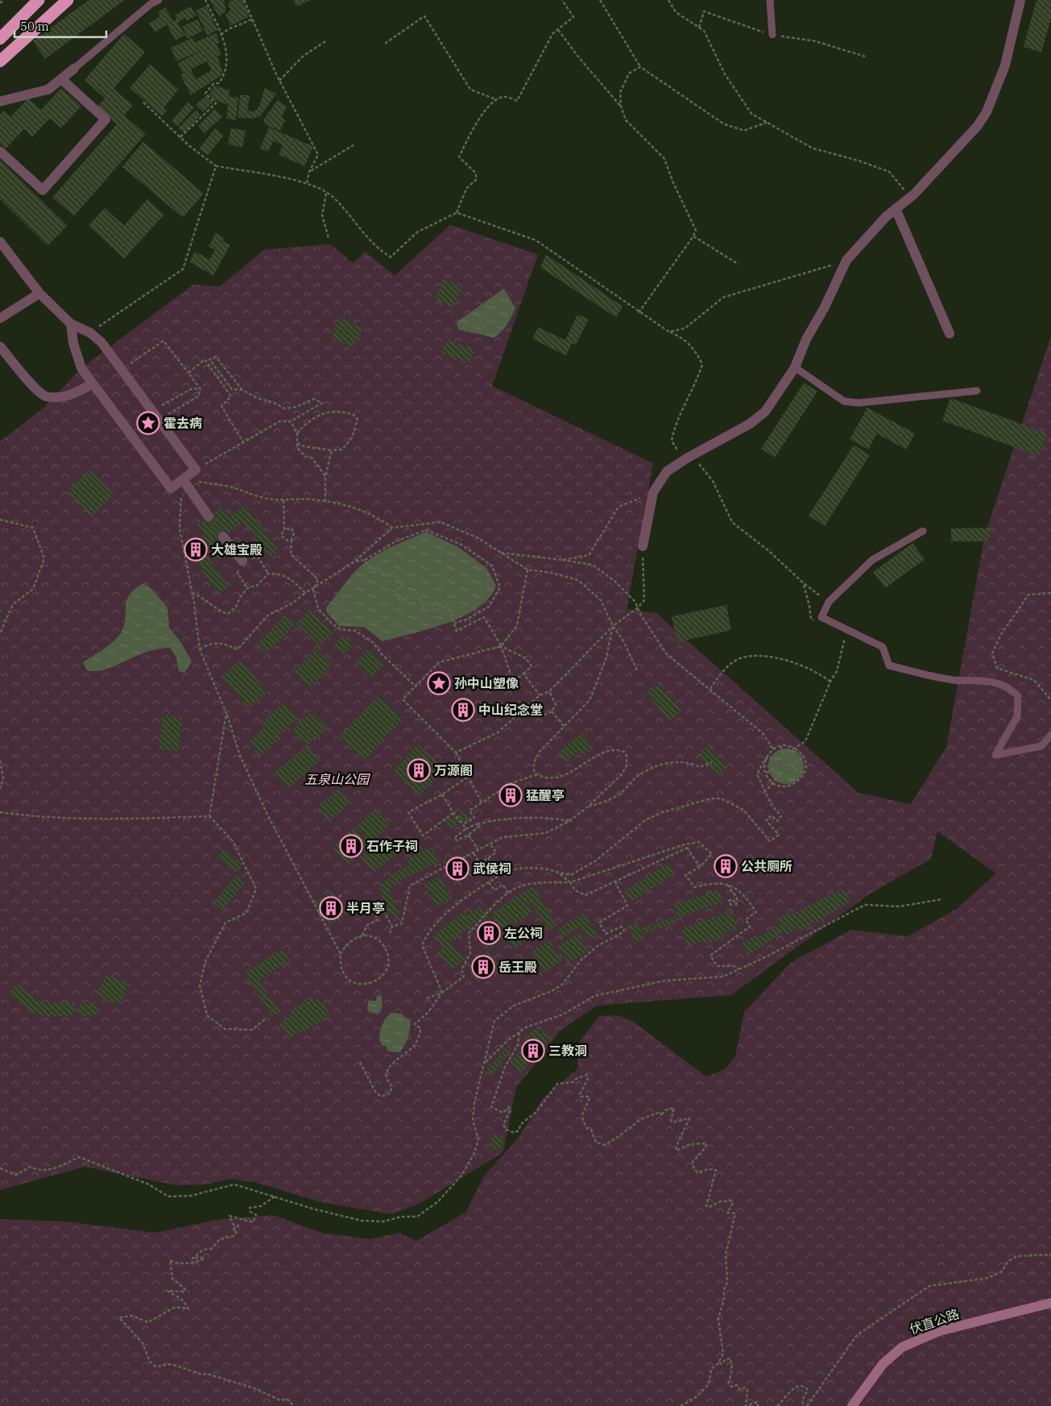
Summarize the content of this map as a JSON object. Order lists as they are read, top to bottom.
{
  "streets": {
    "main road": ["伏直公路"]
  },
  "parks": ["五泉山公园"],
  "places": {
    "place": ["霍去病", "孙中山塑像"],
    "building": [
      "大雄宝殿",
      "中山纪念堂",
      "万源阁",
      "猛醒亭",
      "石作子祠",
      "公共厕所",
      "武侯祠",
      "半月亭",
      "左公祠",
      "岳王殿",
      "三教洞"
    ]
  },
  "scale_bar": "50 m"
}
